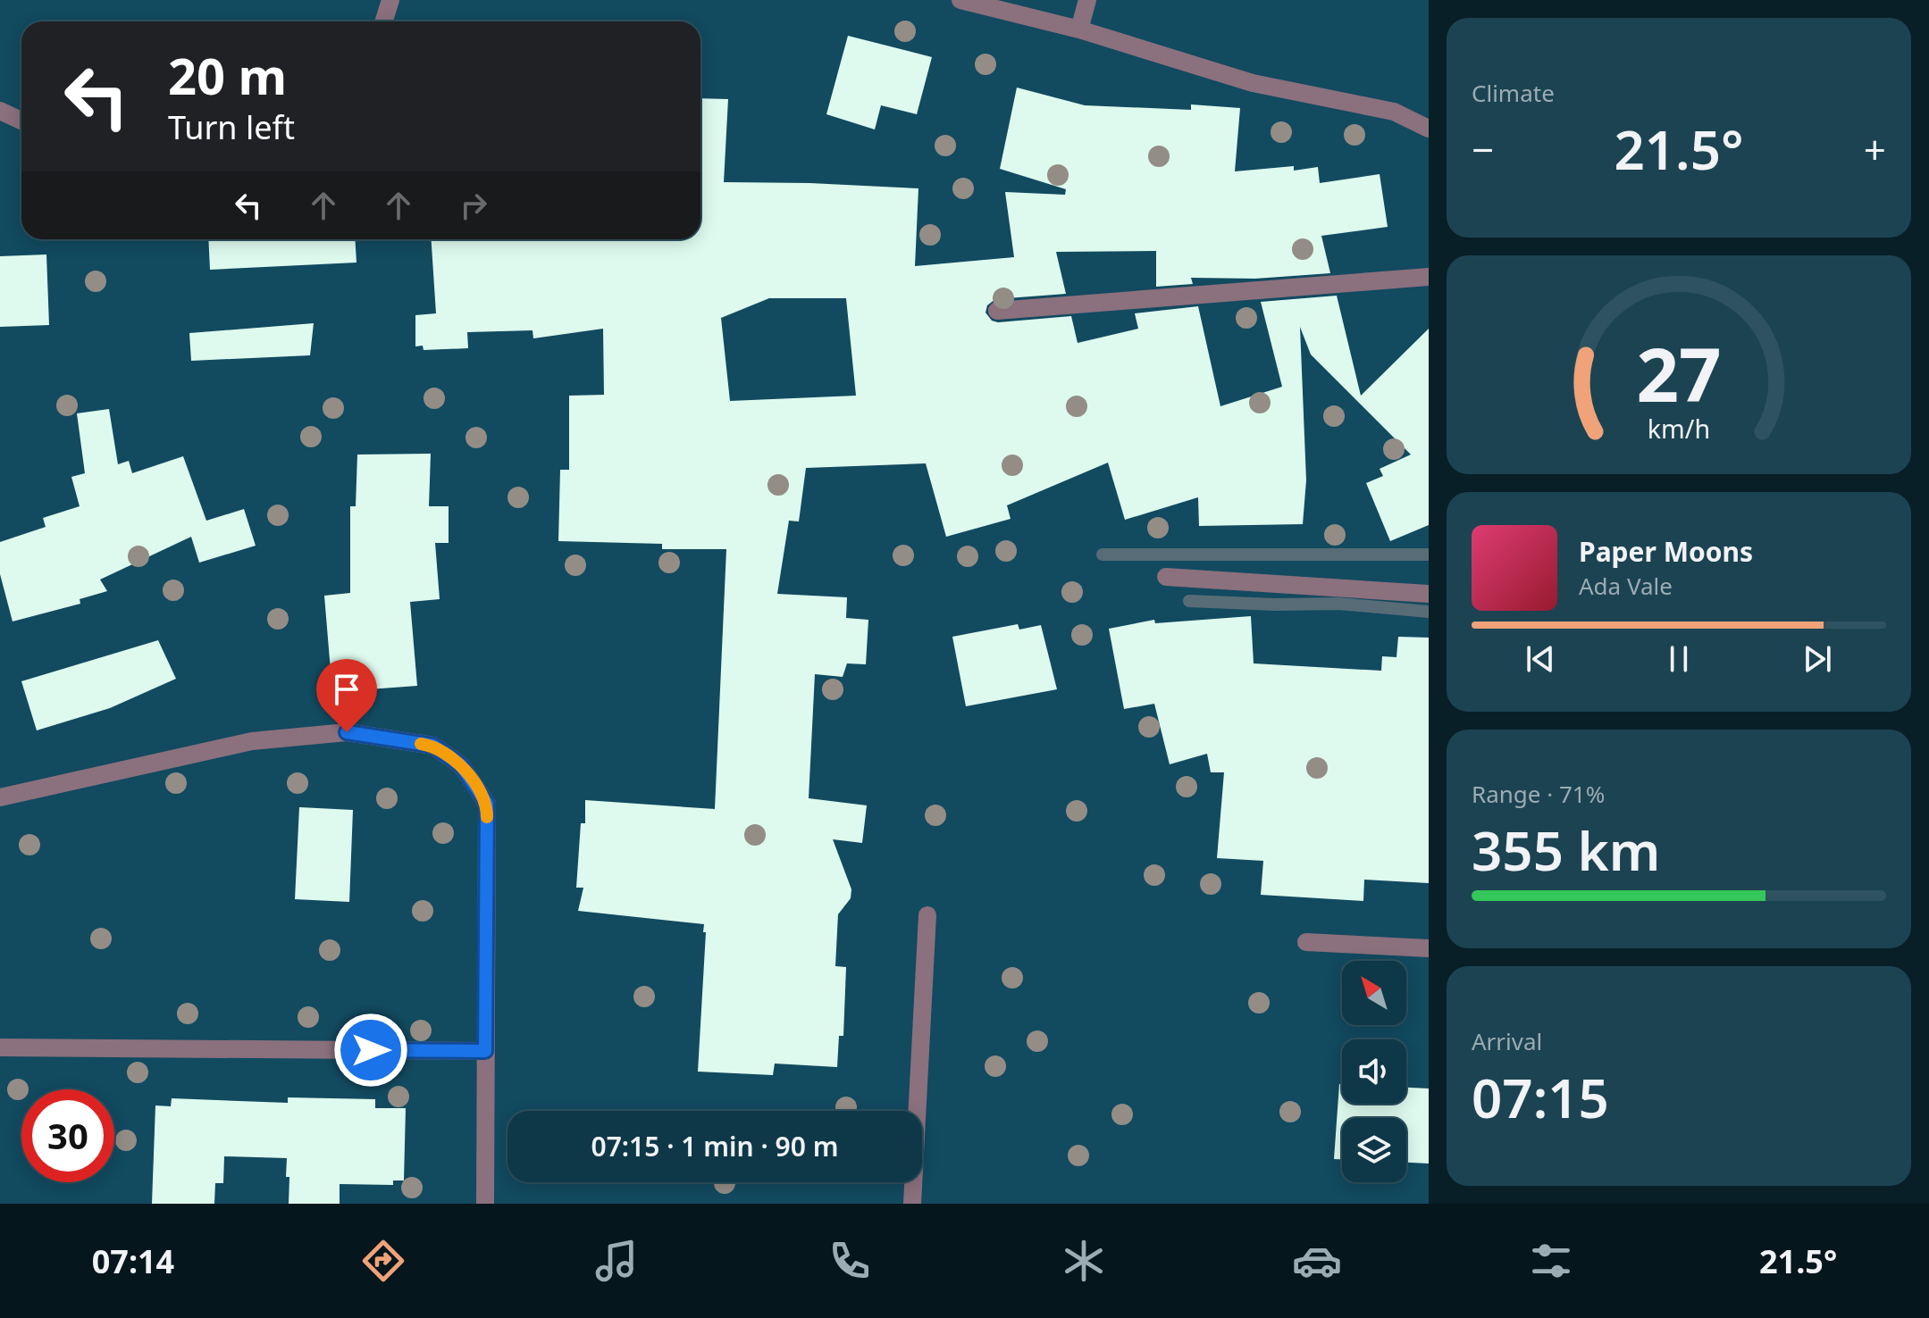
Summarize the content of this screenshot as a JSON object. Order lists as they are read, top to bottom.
{
  "north": "top left",
  "page": {
    "tile": [
      "Climate",
      ["Range · 71%", "355 km"],
      ["Arrival", "07:15"]
    ],
    "turn": ["20 m", "Turn left"],
    "heat": ["−", "21.5°", "+"],
    "song": ["Paper Moons", "Ada Vale"],
    "limit": "30",
    "trip": "07:15 · 1 min · 90 m",
    "tabs": ["07:14", "21.5°"],
    "gauge": ["27", "km/h"]
  }
}
